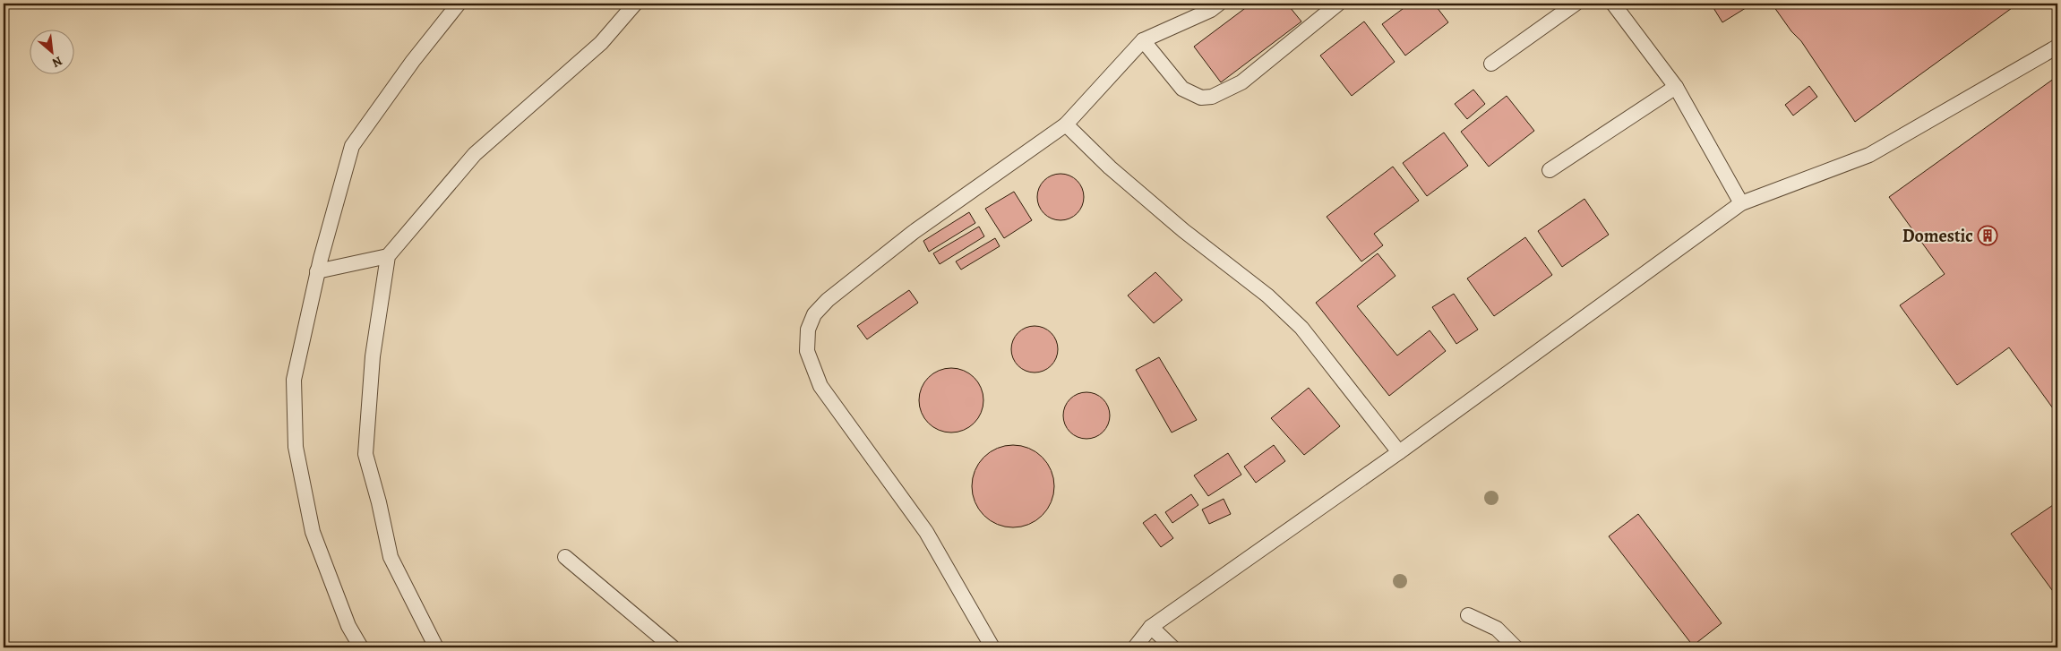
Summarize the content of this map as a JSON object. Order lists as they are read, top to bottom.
{
  "places": {
    "building": ["Domestic"]
  },
  "north": "bottom right"
}
